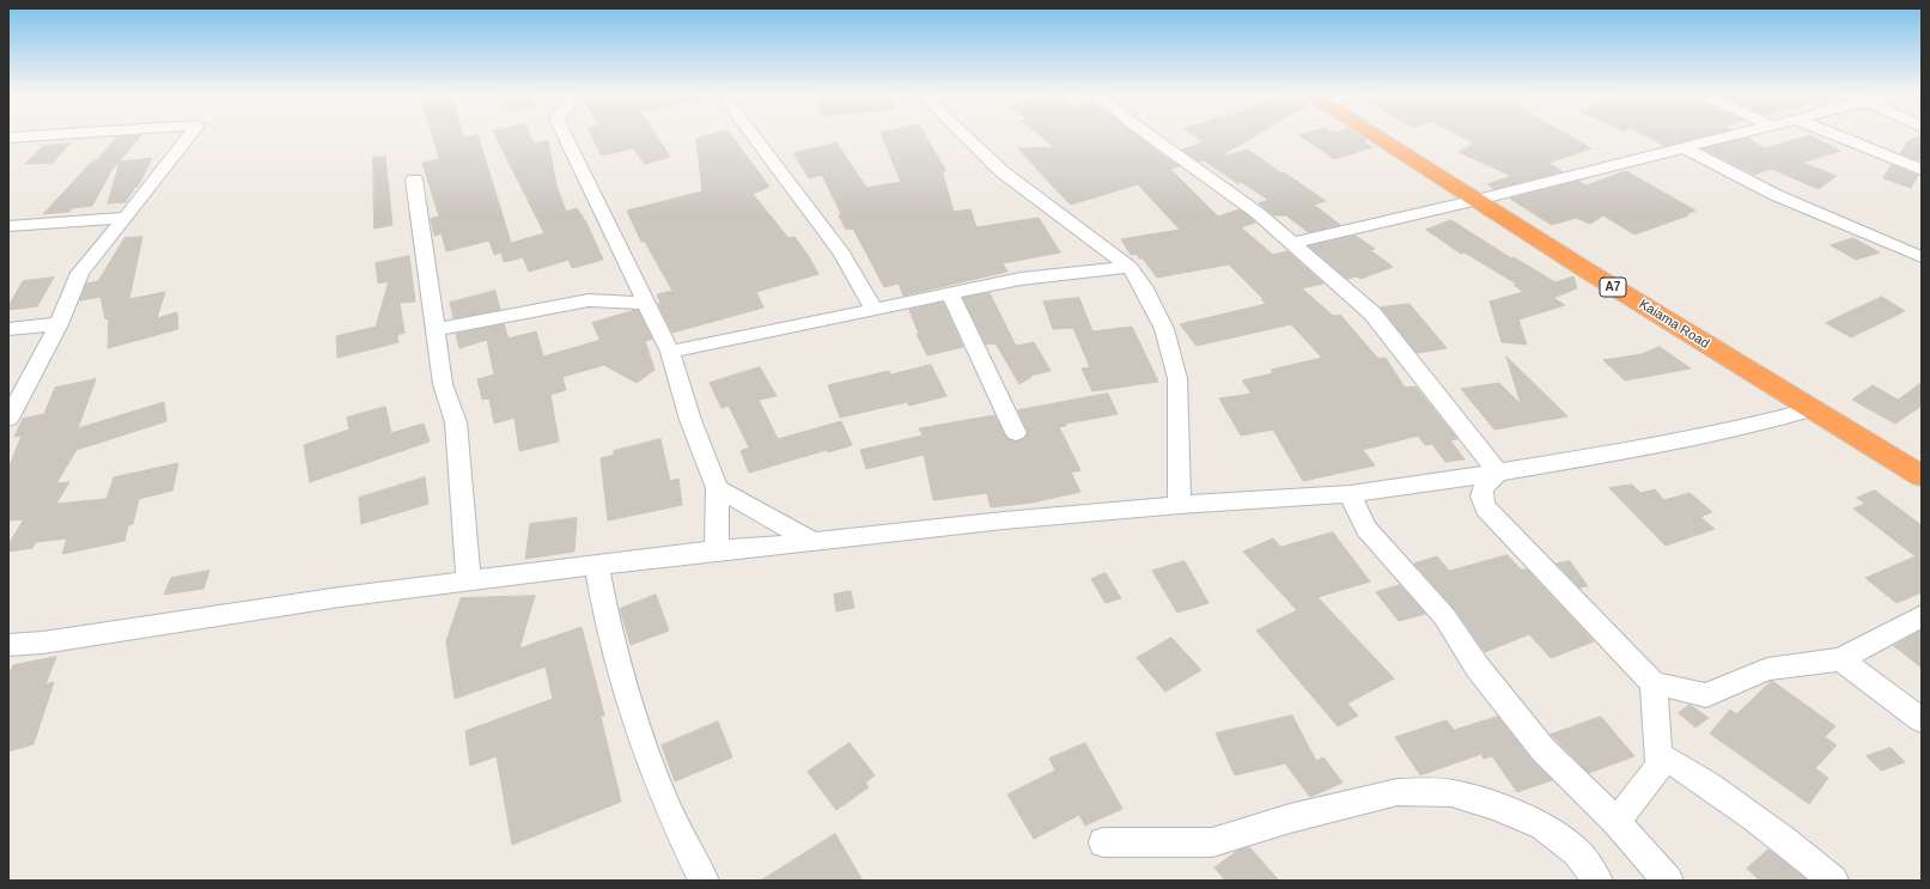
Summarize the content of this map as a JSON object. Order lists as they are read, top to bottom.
{
  "streets": {
    "highway": ["A7", "Kaiama Road"]
  }
}
